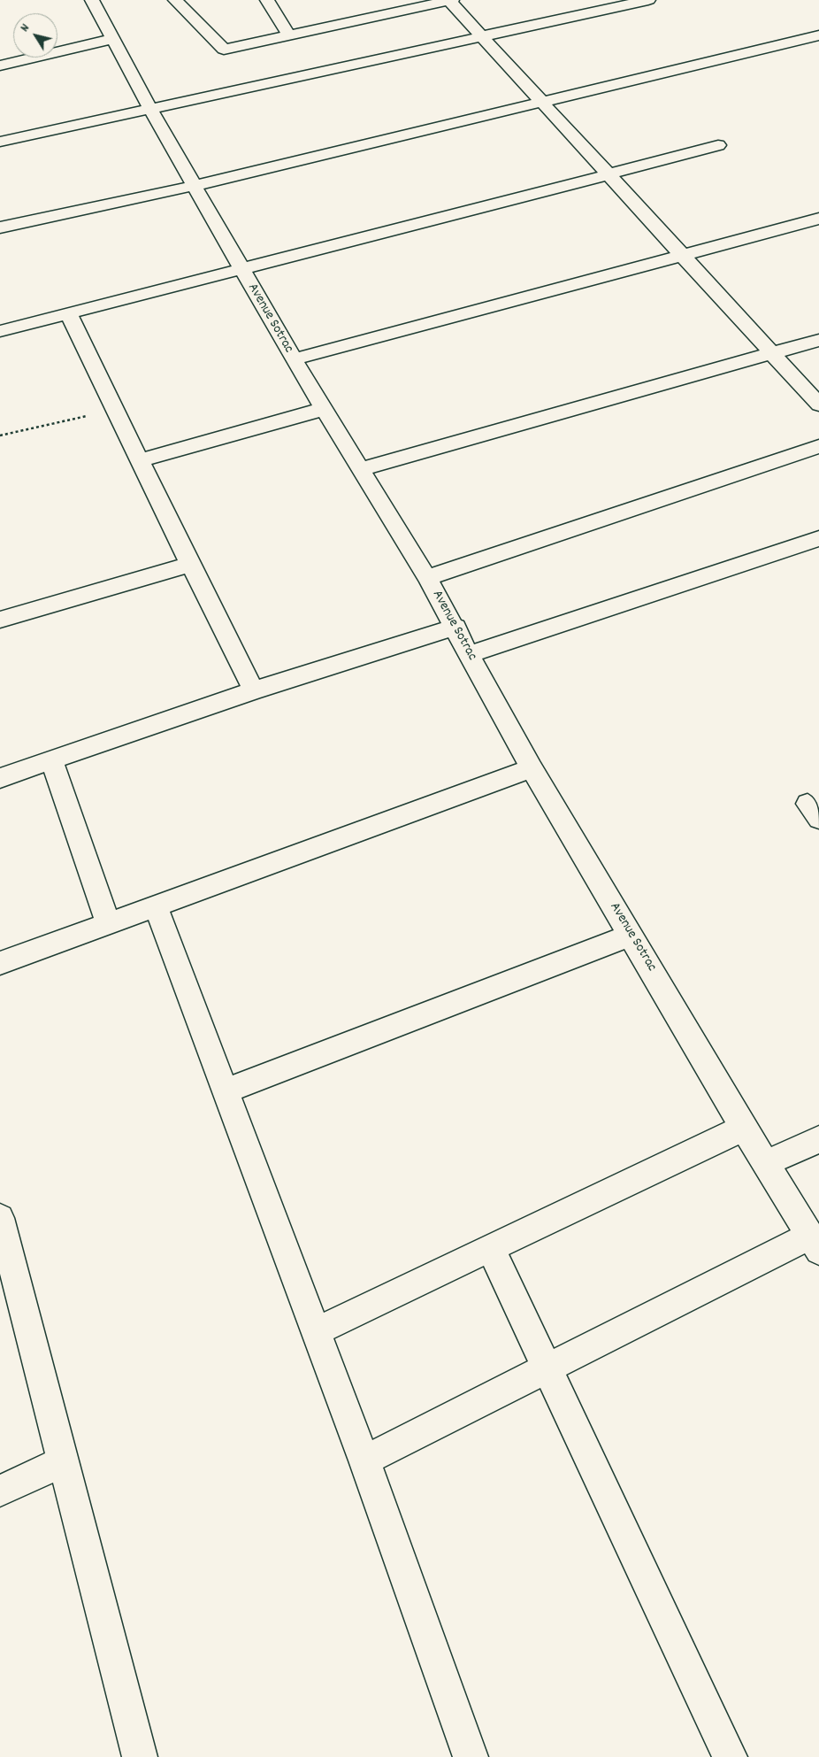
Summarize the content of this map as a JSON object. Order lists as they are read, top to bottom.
{
  "streets": {
    "street": ["Avenue Sotrac"]
  },
  "north": "top left"
}
